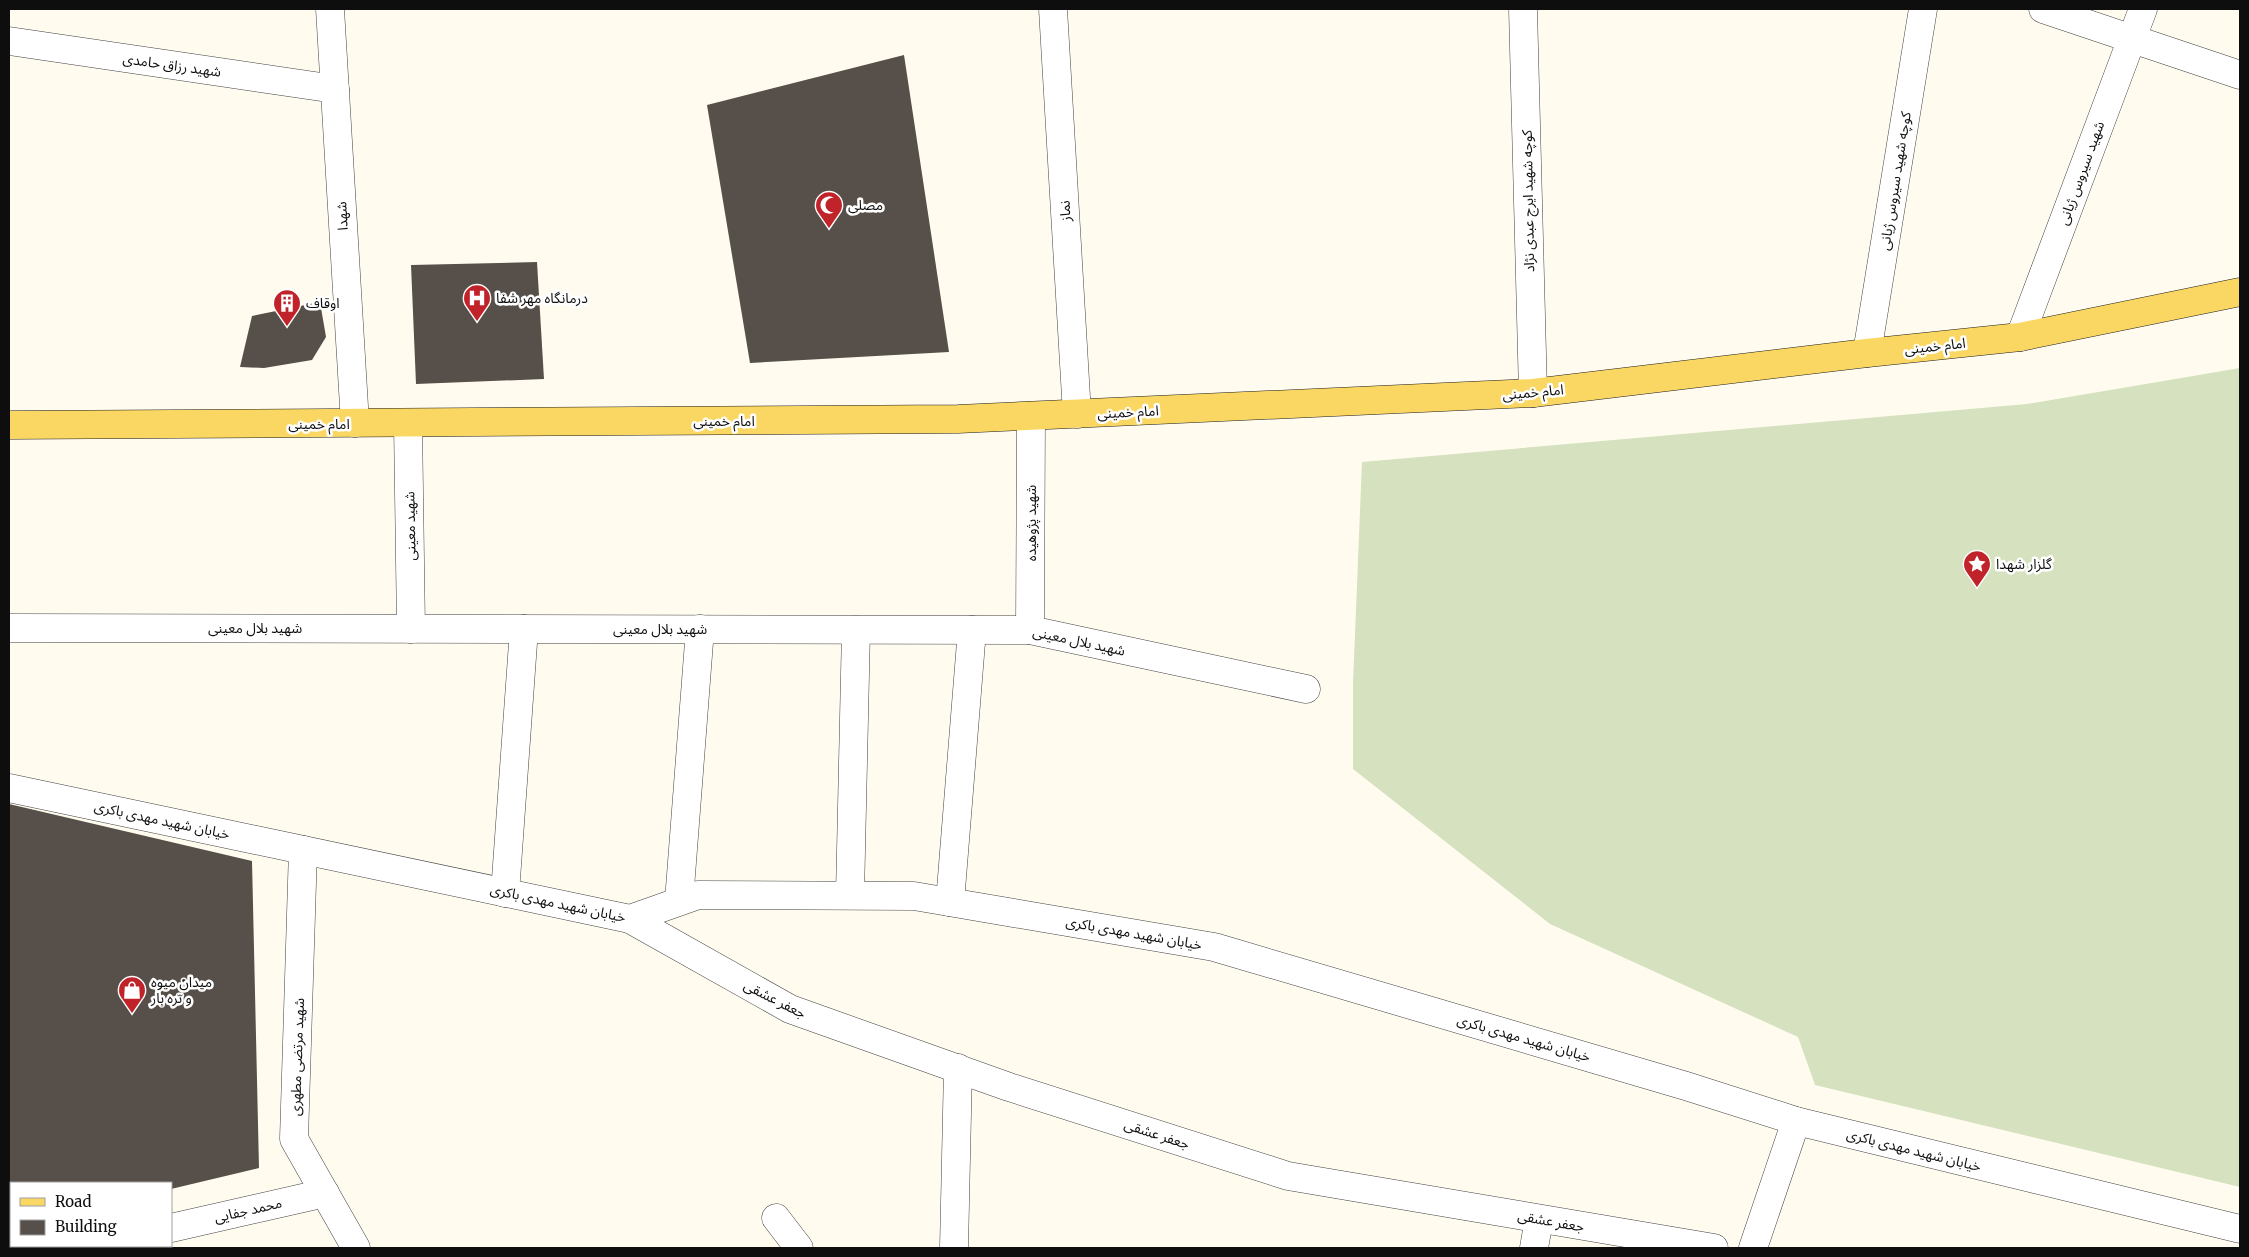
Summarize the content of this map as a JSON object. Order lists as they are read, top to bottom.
{
  "streets": {
    "main road": ["امام خمینی"],
    "street": [
      "شهید رزاق حامدی",
      "شهید سیروس ژیانی",
      "کوچه شهید سیروس ژیانی",
      "کوچه شهید ایرج عبدی نژاد",
      "نماز",
      "شهدا",
      "شهید پژوهیده",
      "شهید معینی",
      "شهید بلال معینی",
      "خیابان شهید مهدی باکری",
      "جعفر عشقی",
      "شهید مرتضی مطهری",
      "محمد جفایی"
    ]
  },
  "crossings": [
    ["شهید رزاق حامدی", "شهدا"],
    ["شهید سیروس ژیانی", "امام خمینی"],
    ["کوچه شهید سیروس ژیانی", "امام خمینی"],
    ["کوچه شهید ایرج عبدی نژاد", "امام خمینی"],
    ["نماز", "امام خمینی"],
    ["شهدا", "امام خمینی"],
    ["امام خمینی", "شهید پژوهیده"],
    ["امام خمینی", "شهید معینی"],
    ["شهید پژوهیده", "شهید بلال معینی"],
    ["شهید معینی", "شهید بلال معینی"],
    ["خیابان شهید مهدی باکری", "جعفر عشقی"],
    ["خیابان شهید مهدی باکری", "شهید مرتضی مطهری"],
    ["شهید مرتضی مطهری", "محمد جفایی"]
  ],
  "places": {
    "mosque": ["مصلی"],
    "hospital": ["درمانگاه مهر شفا"],
    "building": ["اوقاف"],
    "place": ["گلزار شهدا"],
    "shop": ["میدان میوه و تره بار"]
  },
  "legend": ["Road", "Building"]
}
